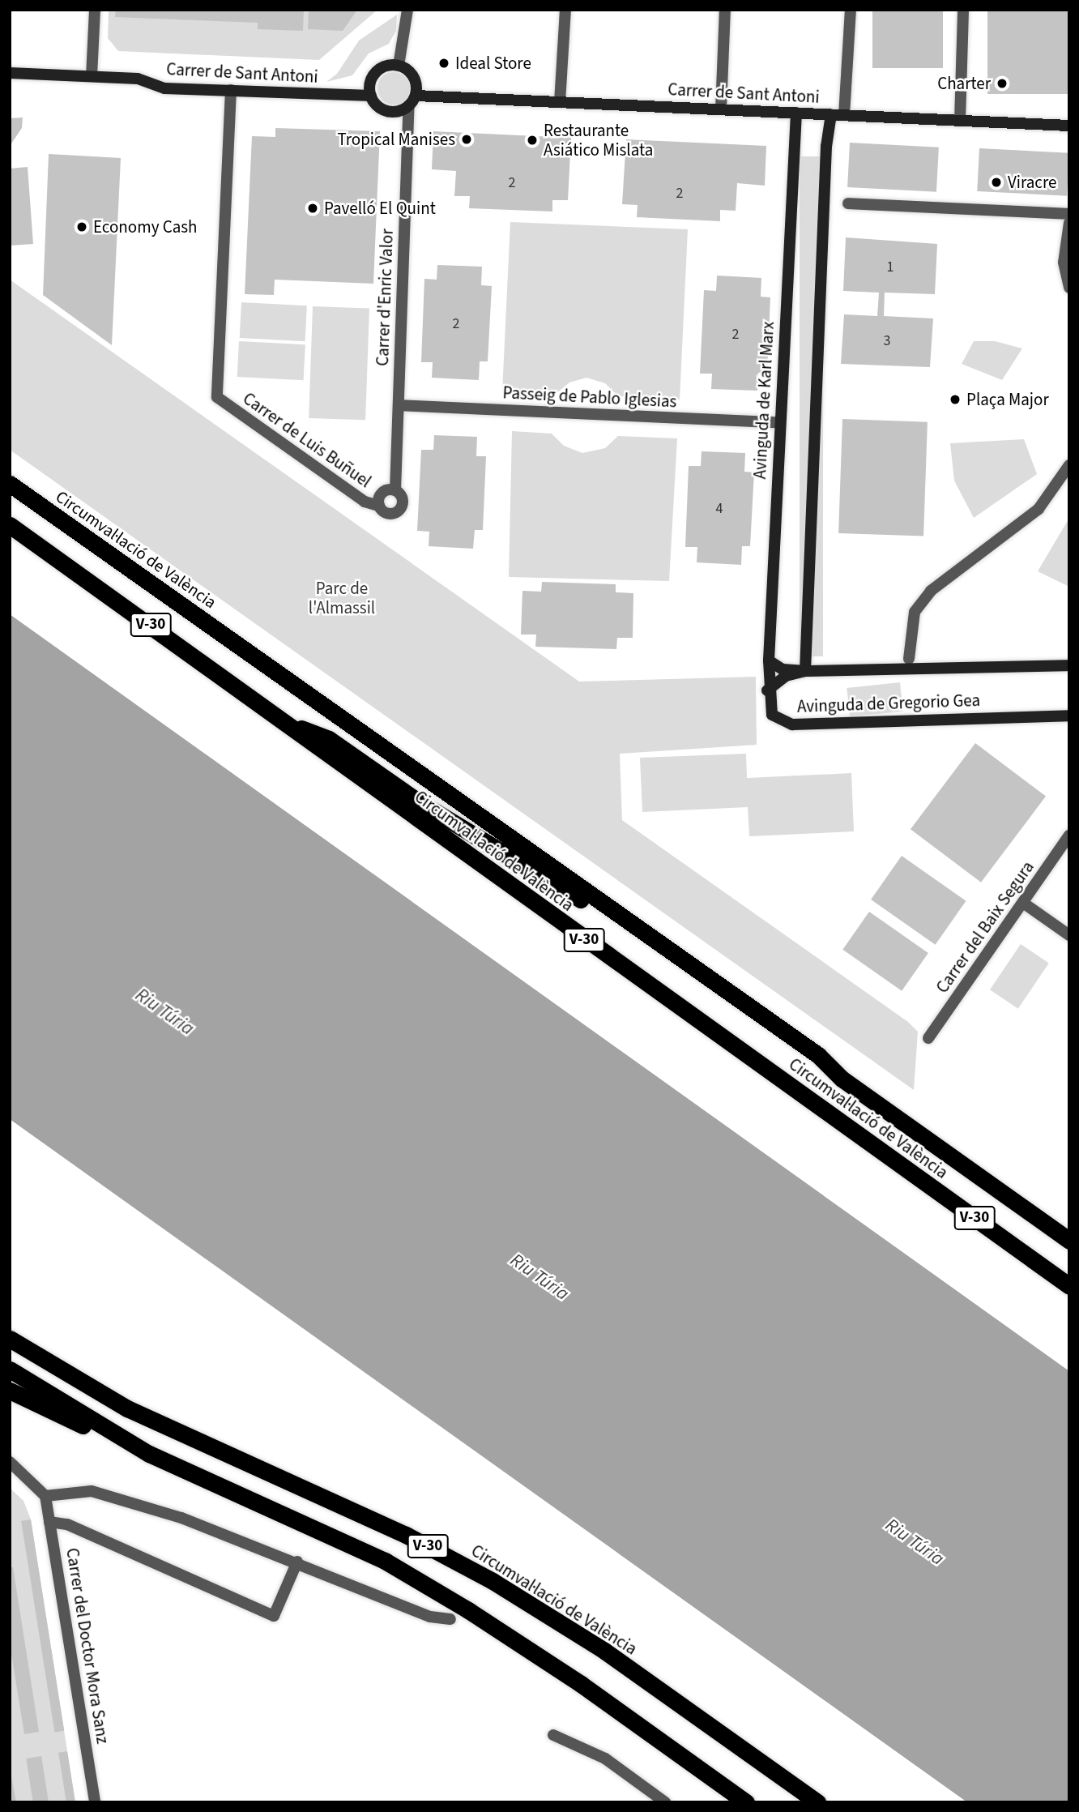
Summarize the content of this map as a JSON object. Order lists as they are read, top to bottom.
{
  "streets": {
    "highway": ["Circumval·lació de València", "V-30"],
    "street": [
      "Carrer de Sant Antoni",
      "Carrer d'Enric Valor",
      "Passeig de Pablo Iglesias",
      "Avinguda de Karl Marx",
      "Carrer de Luis Buñuel",
      "Avinguda de Gregorio Gea",
      "Carrer del Baix Segura",
      "Carrer del Doctor Mora Sanz"
    ]
  },
  "crossings": [
    ["Carrer de Sant Antoni", "Carrer d'Enric Valor"],
    ["Carrer de Sant Antoni", "Avinguda de Karl Marx"],
    ["Carrer de Sant Antoni", "Carrer de Luis Buñuel"],
    ["Carrer d'Enric Valor", "Passeig de Pablo Iglesias"],
    ["Carrer d'Enric Valor", "Carrer de Luis Buñuel"],
    ["Passeig de Pablo Iglesias", "Avinguda de Karl Marx"],
    ["Avinguda de Karl Marx", "Avinguda de Gregorio Gea"]
  ],
  "water": ["Riu Túria"],
  "parks": ["Parc de l'Almassil"],
  "places": [
    "Ideal Store",
    "Charter",
    "Tropical Manises",
    "Restaurante Asiático Mislata",
    "Viracre",
    "Pavelló El Quint",
    "Economy Cash",
    "Plaça Major"
  ],
  "house_numbers": [
    "2",
    "2",
    "1",
    "2",
    "2",
    "3",
    "4"
  ]
}
